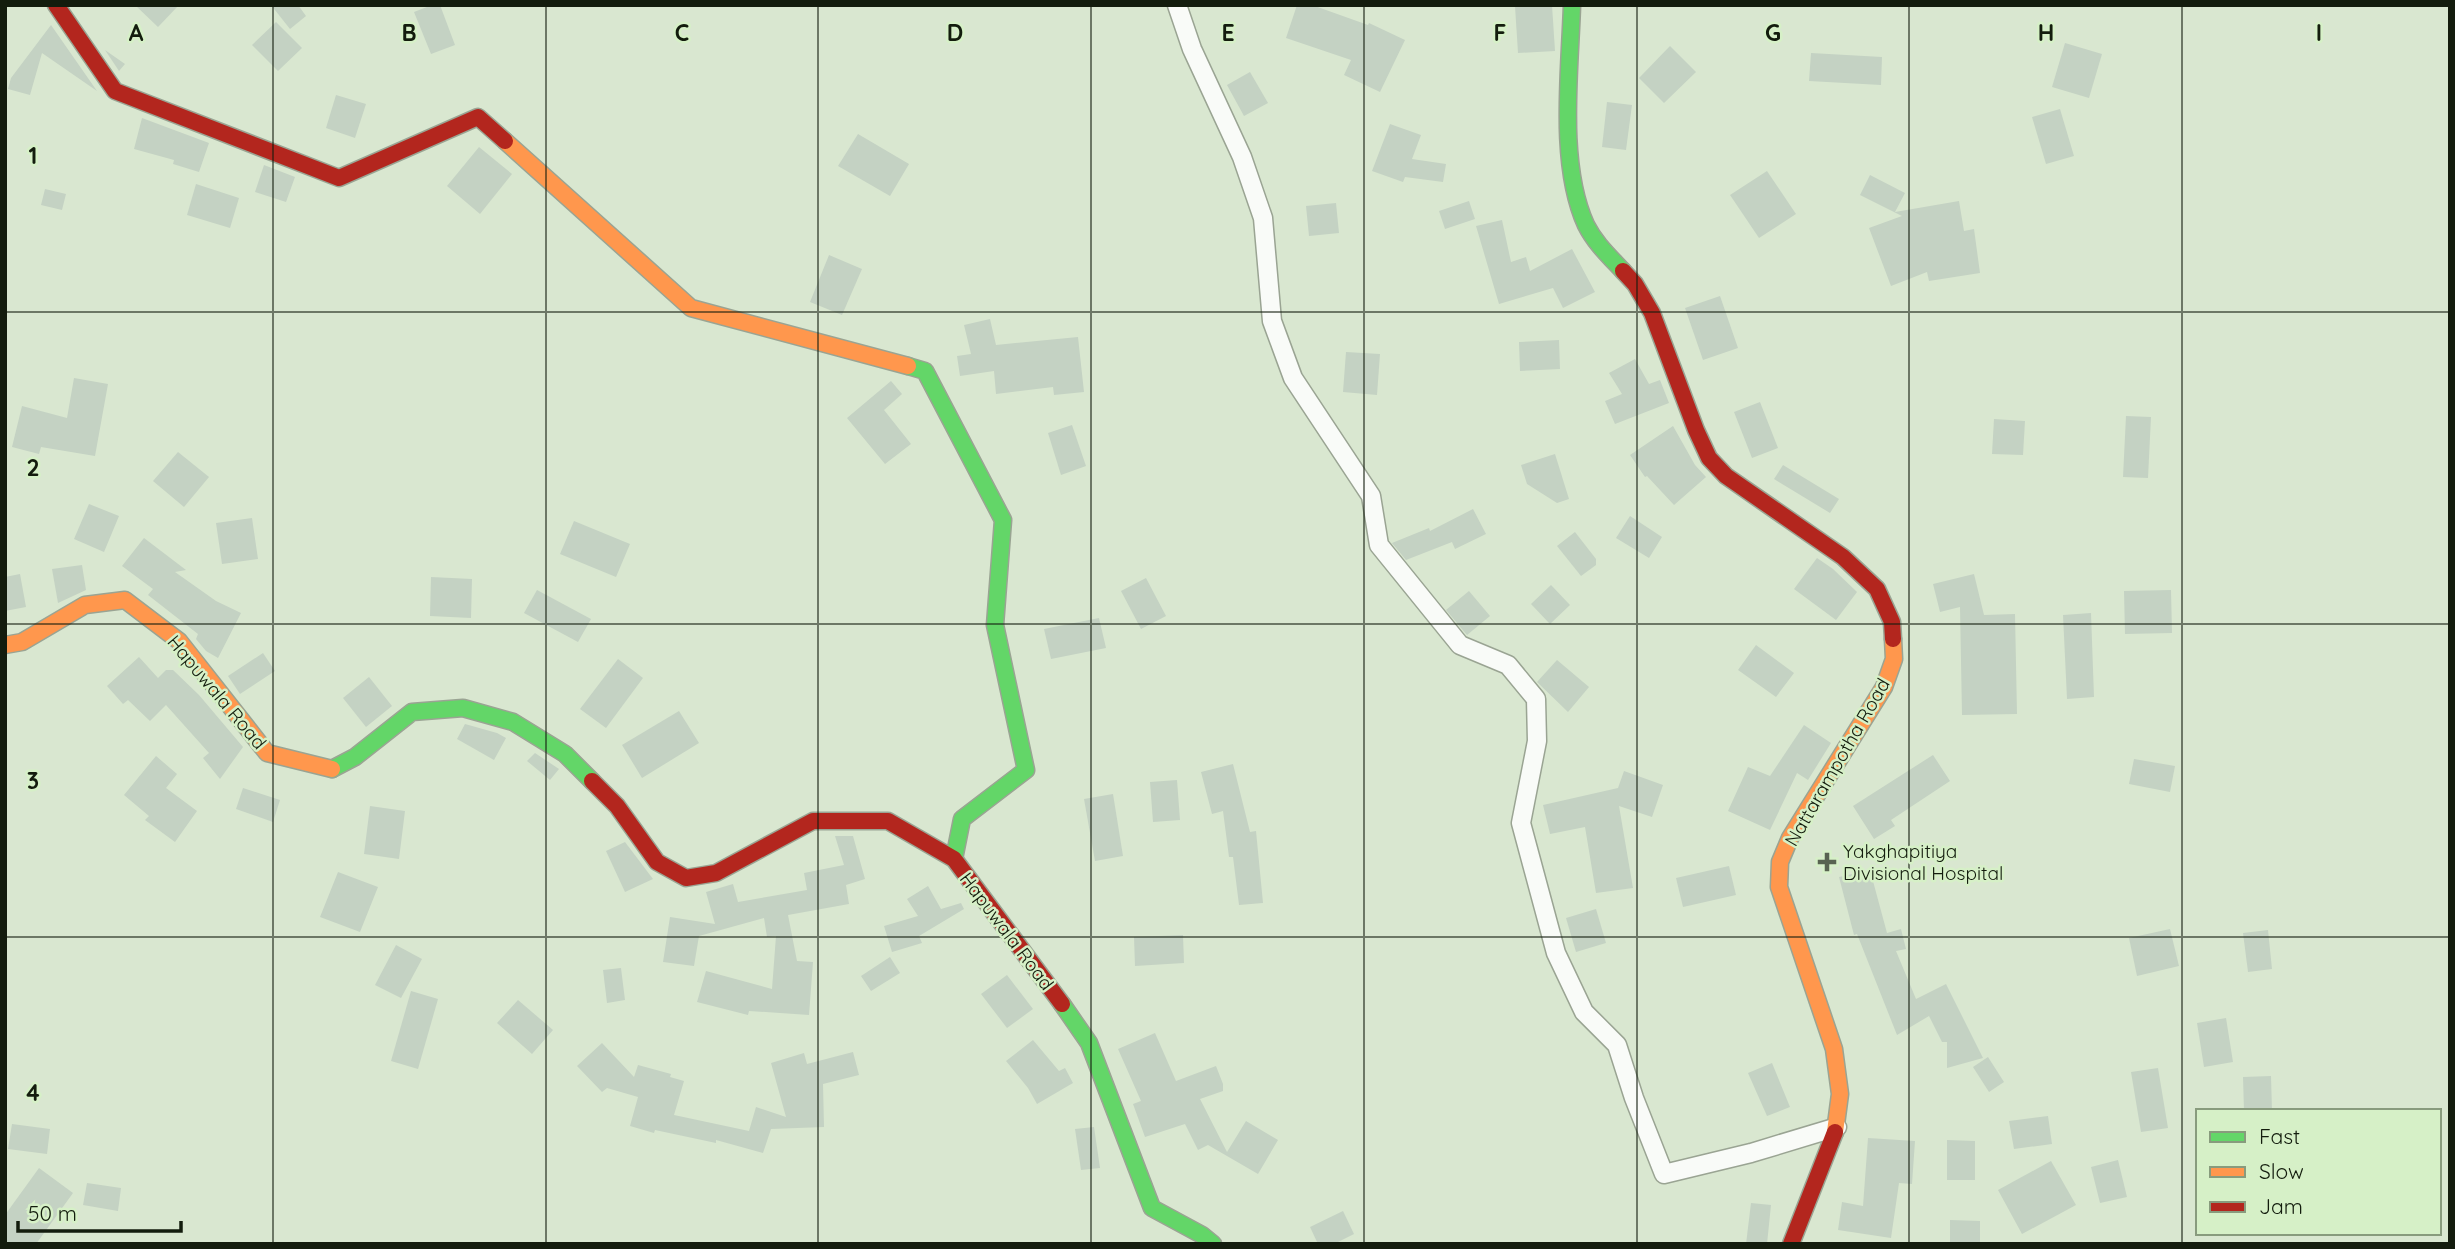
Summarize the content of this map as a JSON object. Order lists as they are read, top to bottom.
{
  "streets": {
    "street": ["Hapuwala Road", "Nattarampotha Road"]
  },
  "places": {
    "health": ["Yakghapitiya Divisional Hospital"]
  },
  "legend": ["Fast", "Slow", "Jam"],
  "scale_bar": "50 m",
  "grid": {
    "columns": [
      "A",
      "B",
      "C",
      "D",
      "E",
      "F",
      "G",
      "H",
      "I"
    ],
    "rows": [
      "1",
      "2",
      "3",
      "4"
    ]
  }
}
